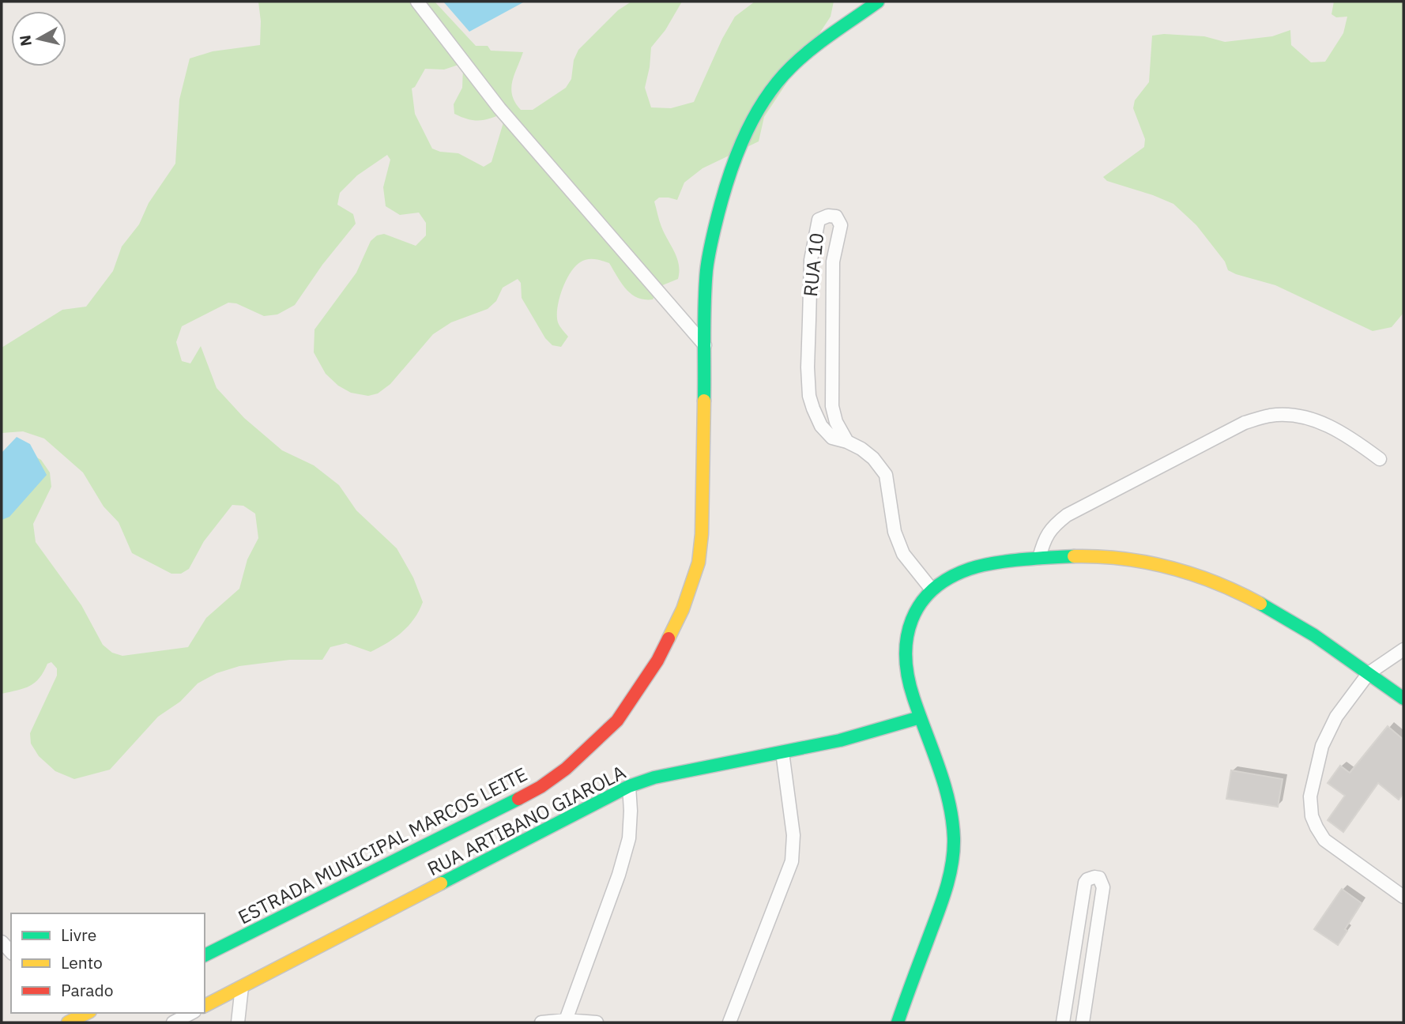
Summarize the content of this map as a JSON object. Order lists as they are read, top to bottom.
{
  "streets": {
    "street": ["RUA 10", "RUA ARTIBANO GIAROLA", "ESTRADA MUNICIPAL MARCOS LEITE"]
  },
  "legend": ["Livre", "Lento", "Parado"],
  "north": "left"
}
